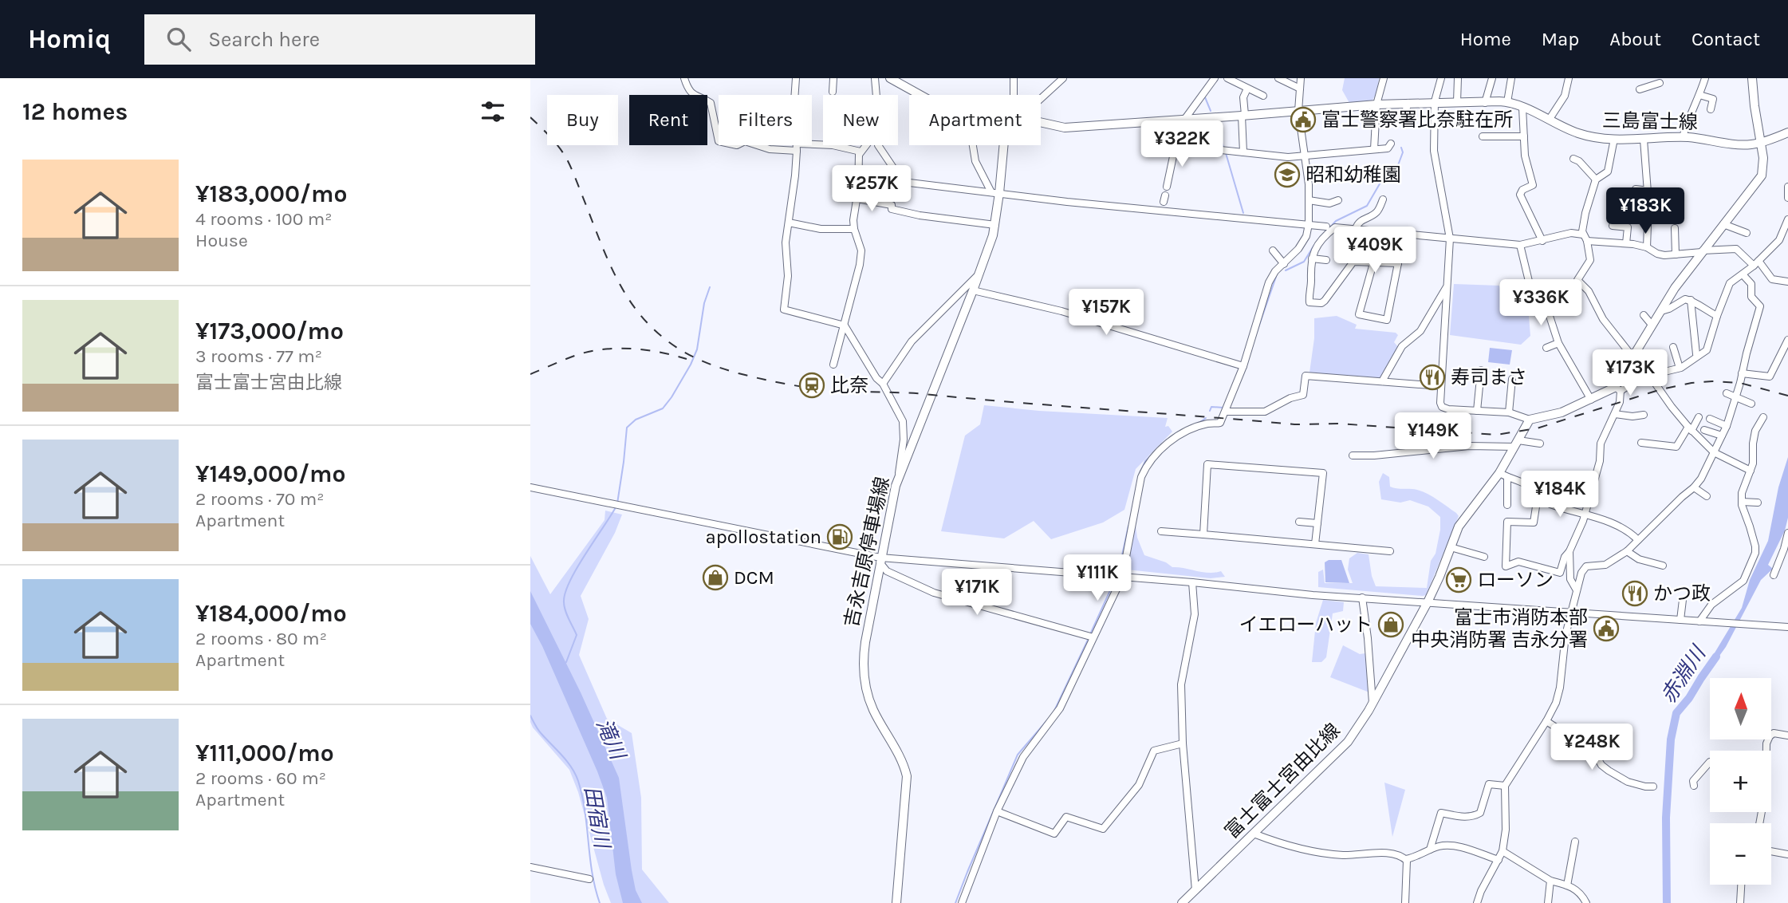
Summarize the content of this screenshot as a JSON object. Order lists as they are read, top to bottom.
{
  "streets": {
    "main road": ["三島富士線", "吉永吉原停車場線", "富士富士宮由比線"]
  },
  "water": ["赤淵川", "滝川", "田宿川"],
  "places": {
    "public building": ["富士警察署比奈駐在所", "富士市消防本部 中央消防署 吉永分署"],
    "school or university": ["昭和幼稚園"],
    "restaurant": ["寿司まさ", "かつ政"],
    "station": ["比奈"],
    "fuel station": ["apollostation"],
    "shop": ["DCM", "イエローハット"],
    "supermarket": ["ローソン"]
  },
  "north": "top",
  "page": {
    "header": "Homiq",
    "search": "Search here",
    "nav": [
      "Home",
      "Map",
      "About",
      "Contact"
    ],
    "heading": "12 homes",
    "chip": [
      "Buy",
      "Rent",
      "Filters",
      "New",
      "Apartment"
    ],
    "price": [
      "¥322K",
      "¥257K",
      "¥183K",
      "¥409K",
      "¥336K",
      "¥157K",
      "¥173K",
      "¥149K",
      "¥184K",
      "¥111K",
      "¥171K",
      "¥248K"
    ],
    "list": [
      {
        "name": "¥183,000/mo",
        "note": "4 rooms · 100 m² · House"
      },
      {
        "name": "¥173,000/mo",
        "note": "3 rooms · 77 m² · 富士富士宮由比線"
      },
      {
        "name": "¥149,000/mo",
        "note": "2 rooms · 70 m² · Apartment"
      },
      {
        "name": "¥184,000/mo",
        "note": "2 rooms · 80 m² · Apartment"
      },
      {
        "name": "¥111,000/mo",
        "note": "2 rooms · 60 m² · Apartment"
      }
    ],
    "map_buttons": ["+", "−"]
  }
}
